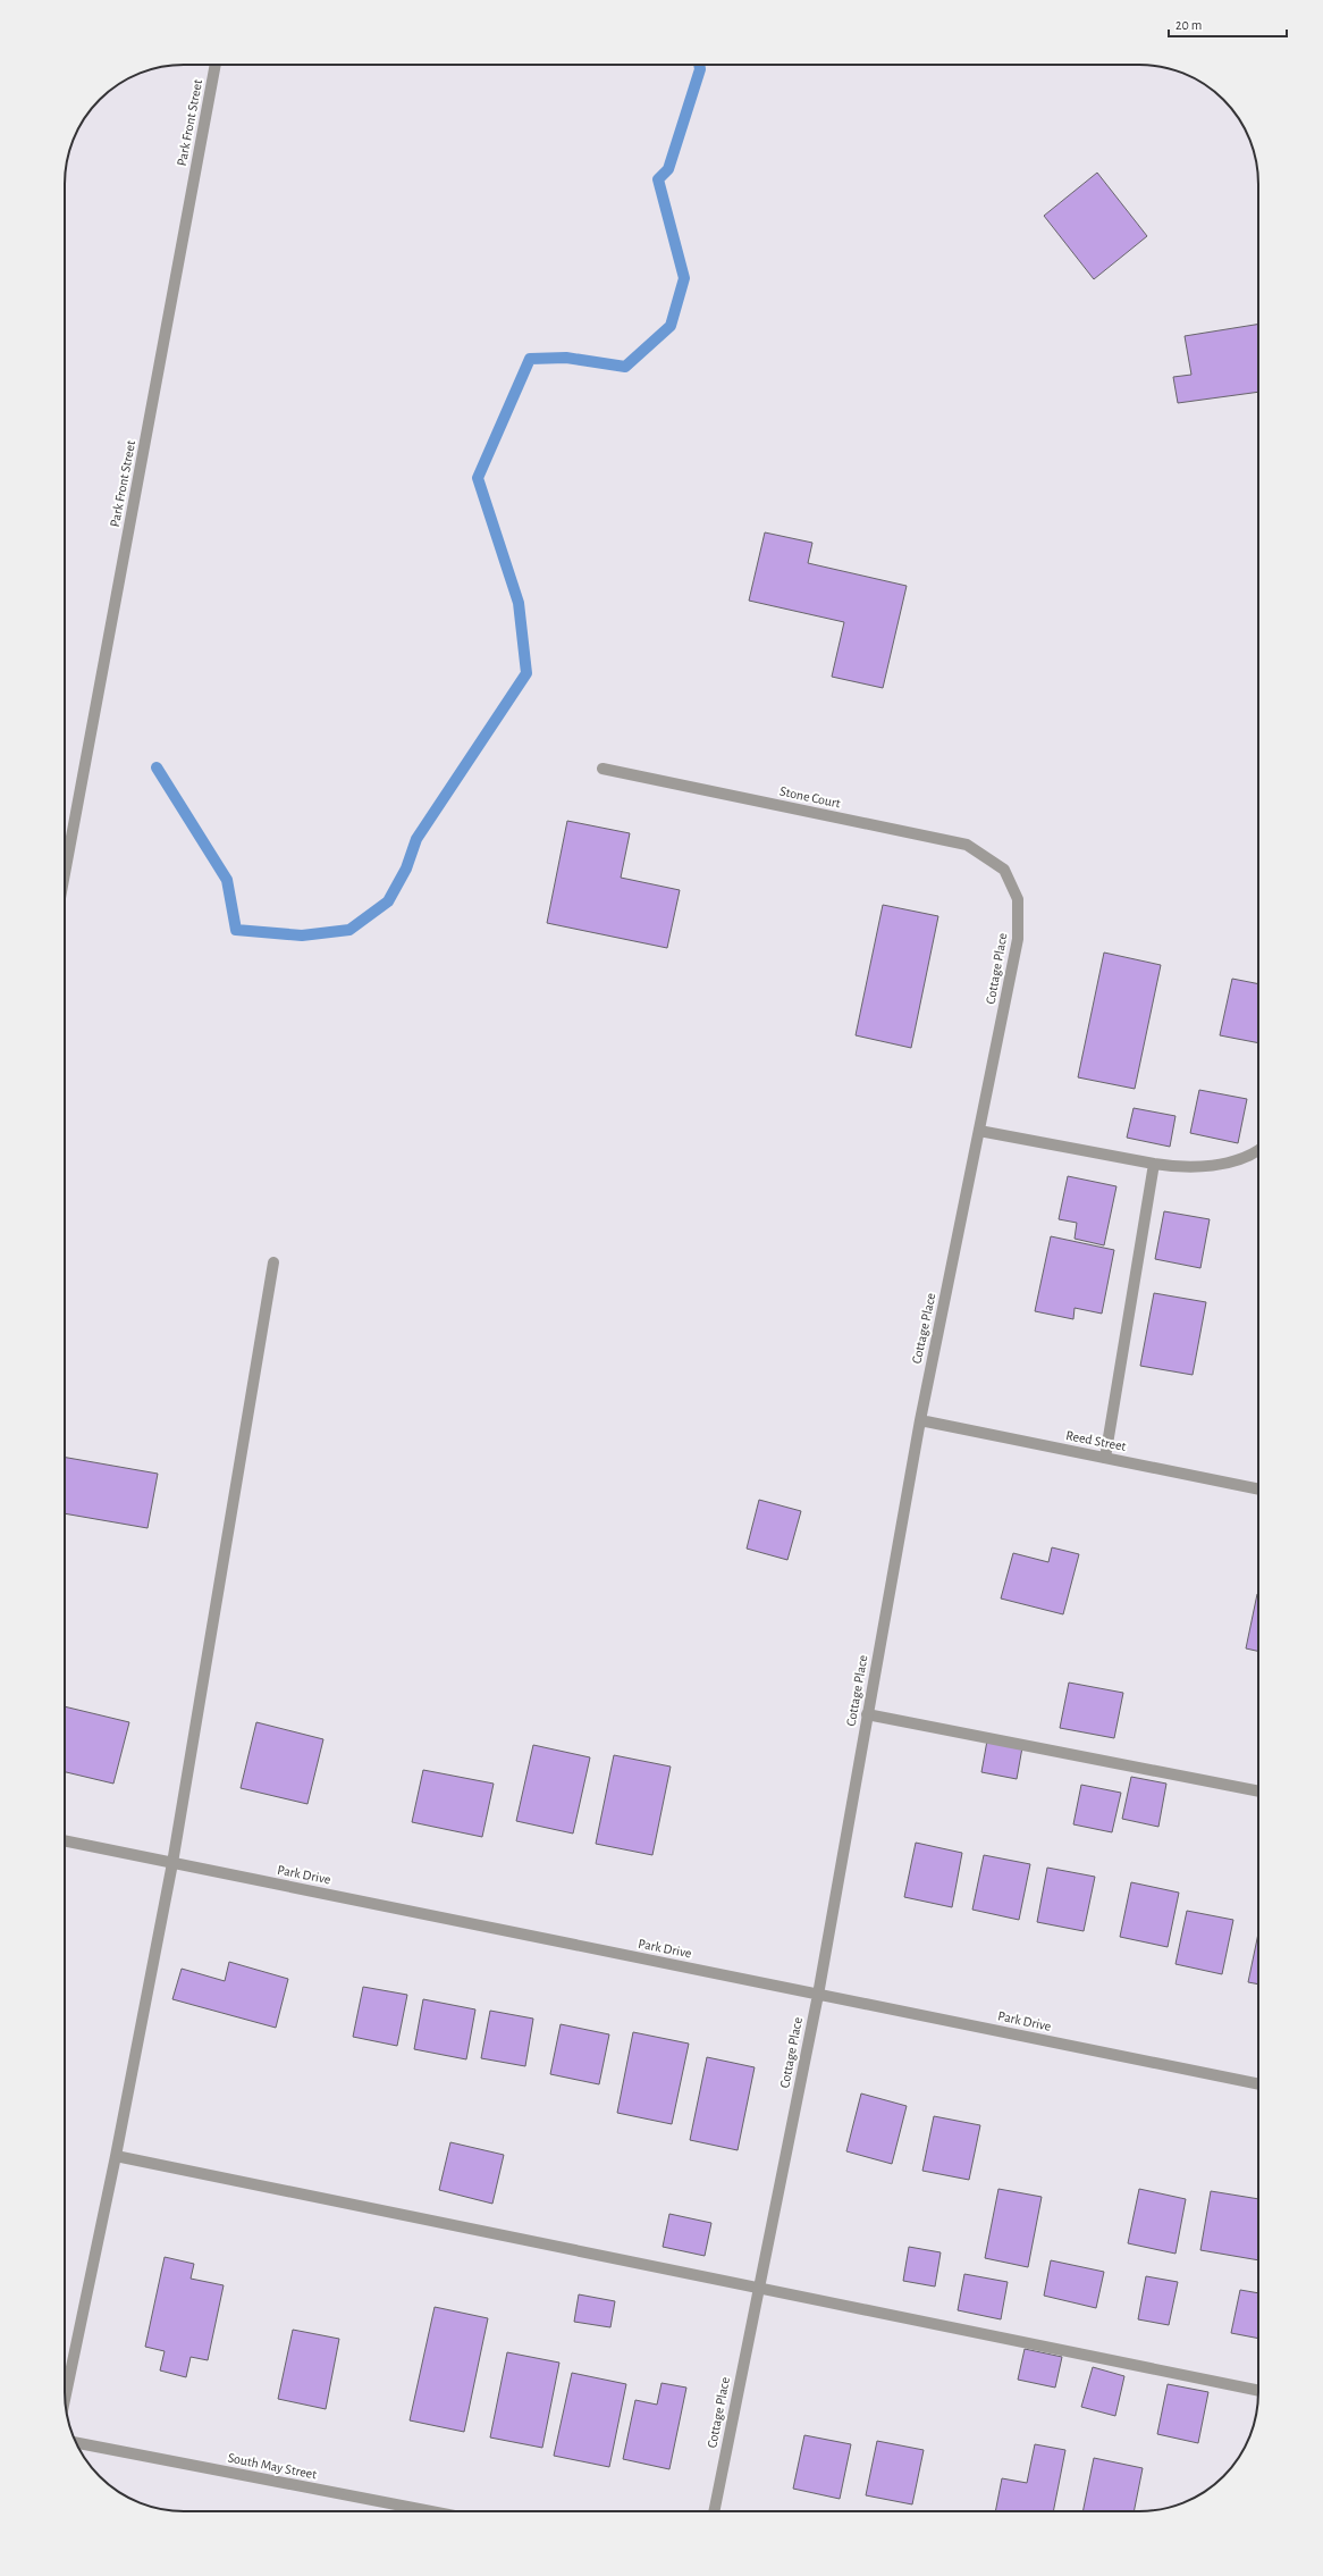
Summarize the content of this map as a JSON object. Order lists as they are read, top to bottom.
{
  "streets": {
    "street": [
      "Park Front Street",
      "Stone Court",
      "Cottage Place",
      "Reed Street",
      "Park Drive",
      "South May Street"
    ]
  },
  "crossings": [
    ["Stone Court", "Cottage Place"],
    ["Cottage Place", "Reed Street"],
    ["Cottage Place", "Park Drive"]
  ],
  "scale_bar": "20 m"
}
